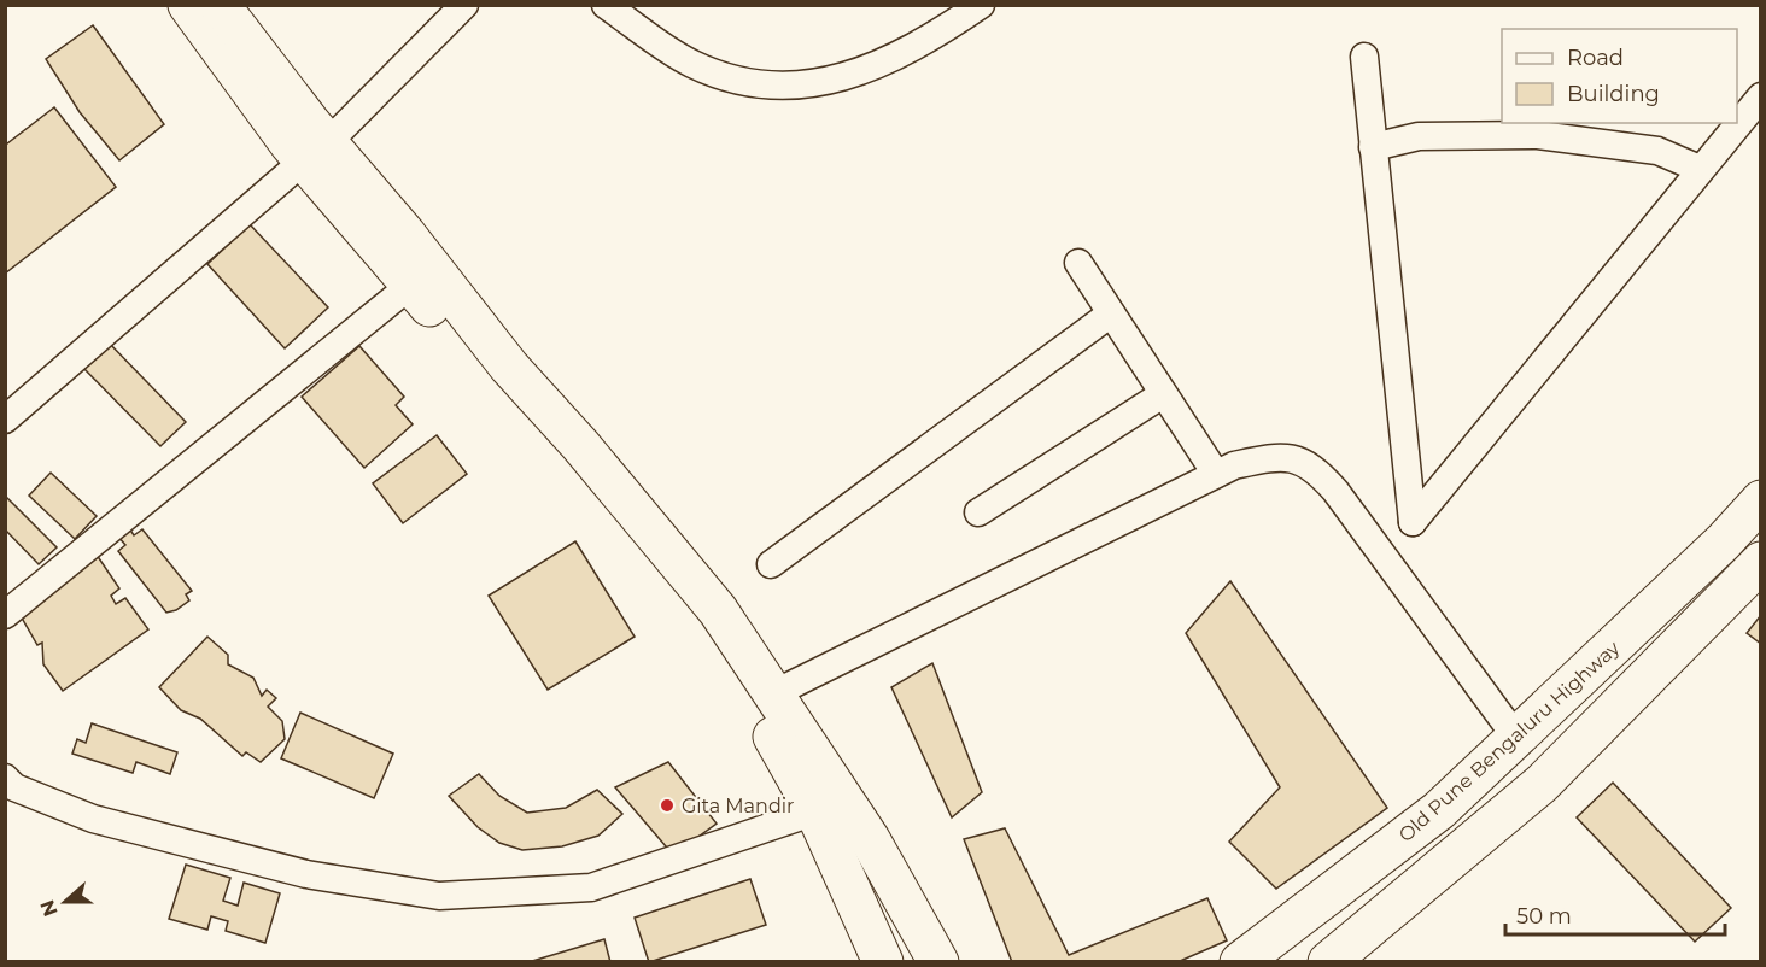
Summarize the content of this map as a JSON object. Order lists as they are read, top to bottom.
{
  "streets": {
    "main road": ["Old Pune Bengaluru Highway"]
  },
  "places": ["Gita Mandir"],
  "legend": ["Road", "Building"],
  "scale_bar": "50 m",
  "north": "left"
}
